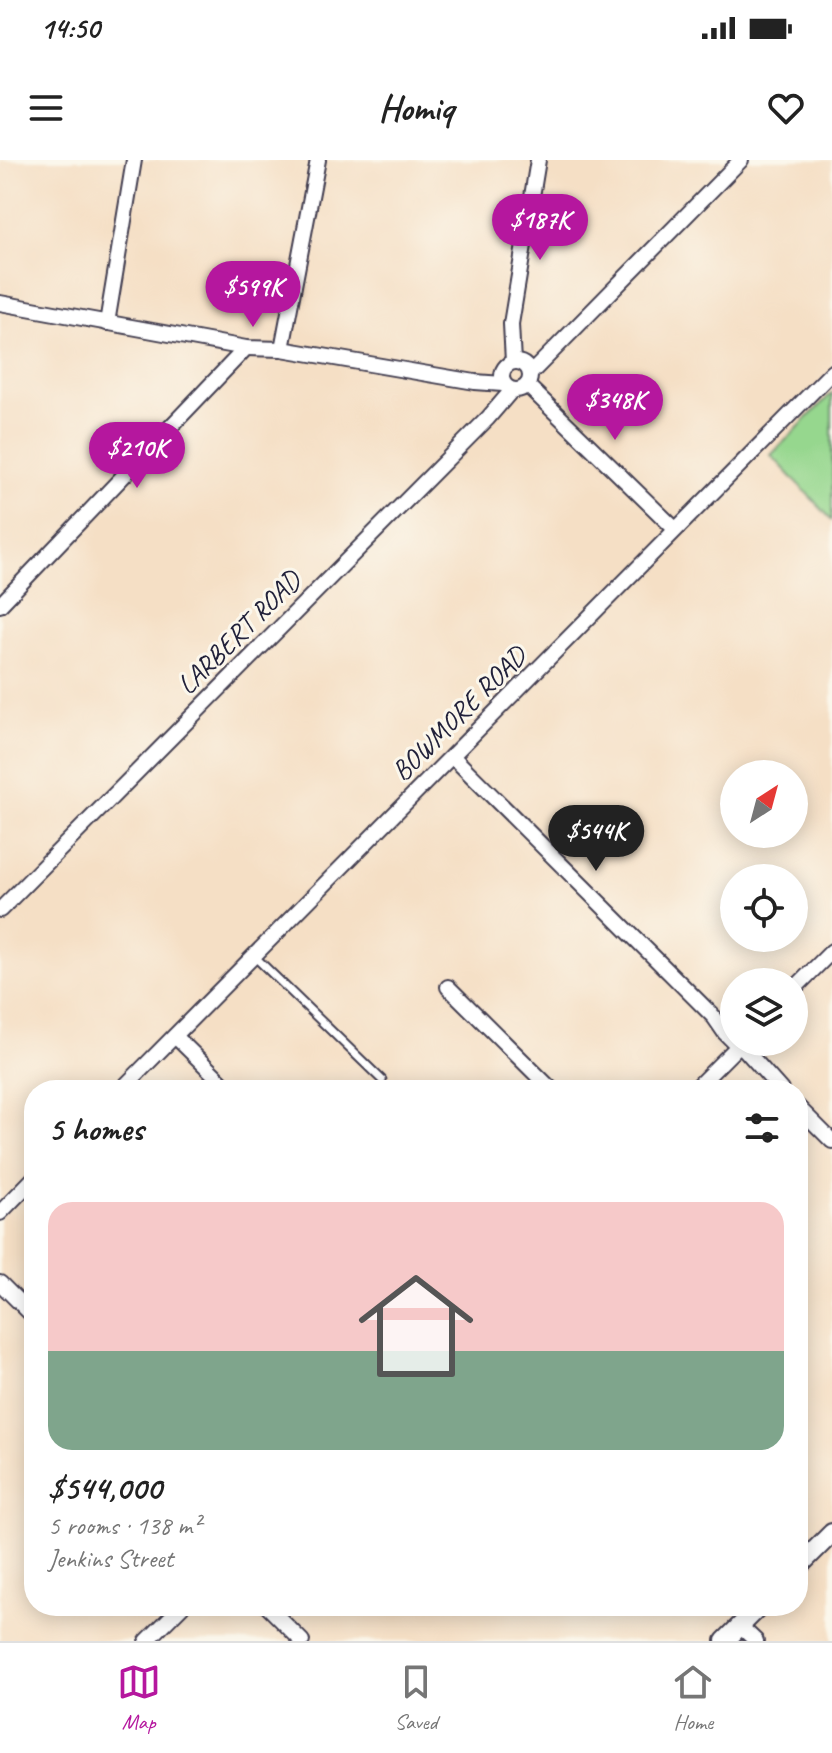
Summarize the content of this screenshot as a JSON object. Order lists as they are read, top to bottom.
{
  "streets": {
    "street": ["LARBERT ROAD", "BOWMORE ROAD"]
  },
  "north": "top right",
  "page": {
    "status": "14:50",
    "header": "Homiq",
    "price": [
      "$187K",
      "$599K",
      "$348K",
      "$210K",
      "$544K"
    ],
    "heading": "5 homes",
    "list": [
      {
        "name": "$544,000",
        "note": "5 rooms · 138 m² · Jenkins Street"
      }
    ],
    "tabs": ["Map", "Saved", "Home"]
  }
}
